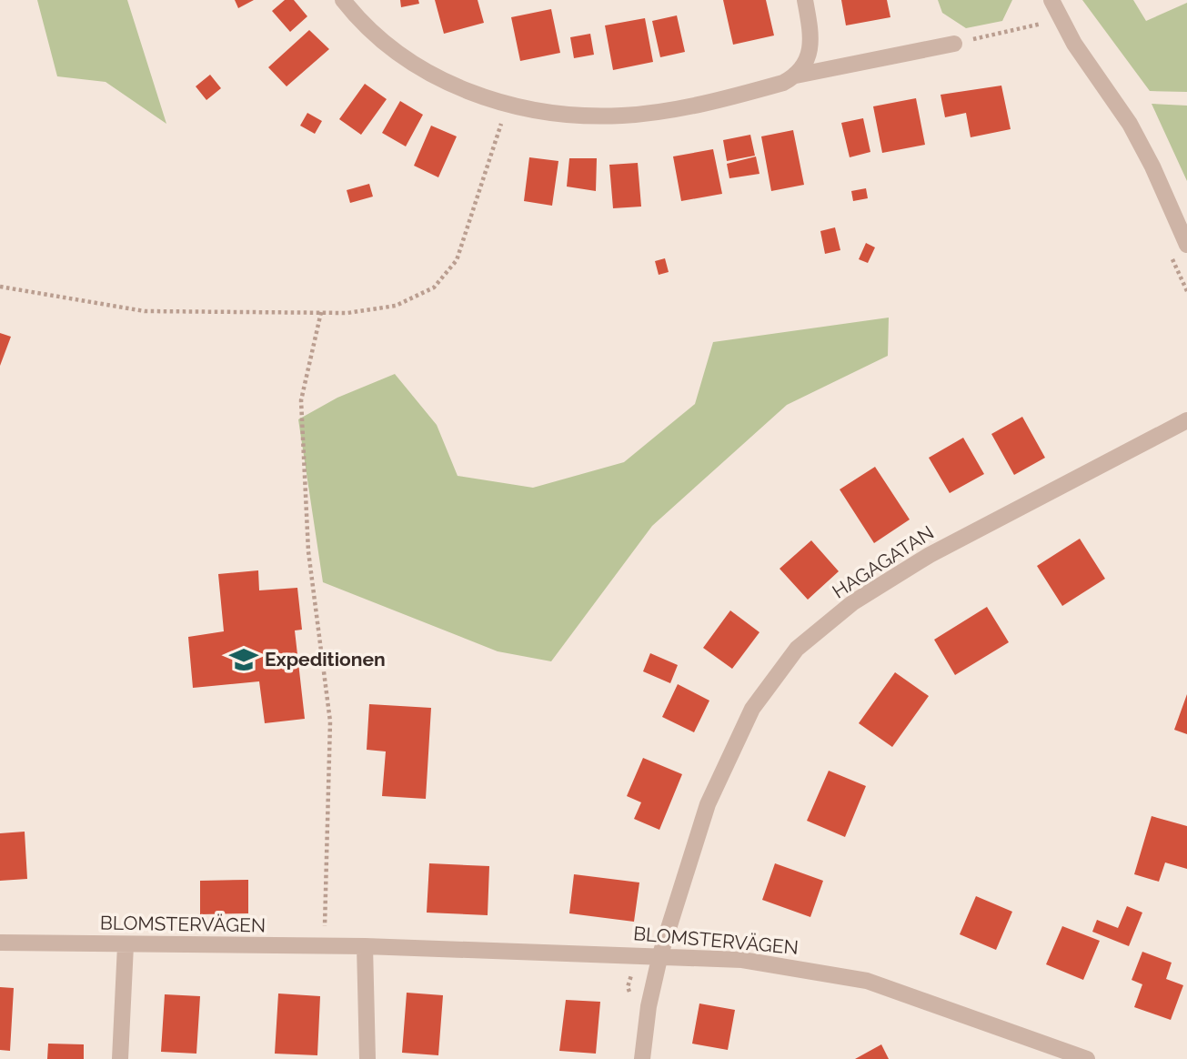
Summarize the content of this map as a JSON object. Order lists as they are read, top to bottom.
{
  "streets": {
    "street": ["HAGAGATAN", "BLOMSTERVÄGEN"]
  },
  "crossings": [
    ["HAGAGATAN", "BLOMSTERVÄGEN"]
  ],
  "places": {
    "school or university": ["Expeditionen"]
  }
}
